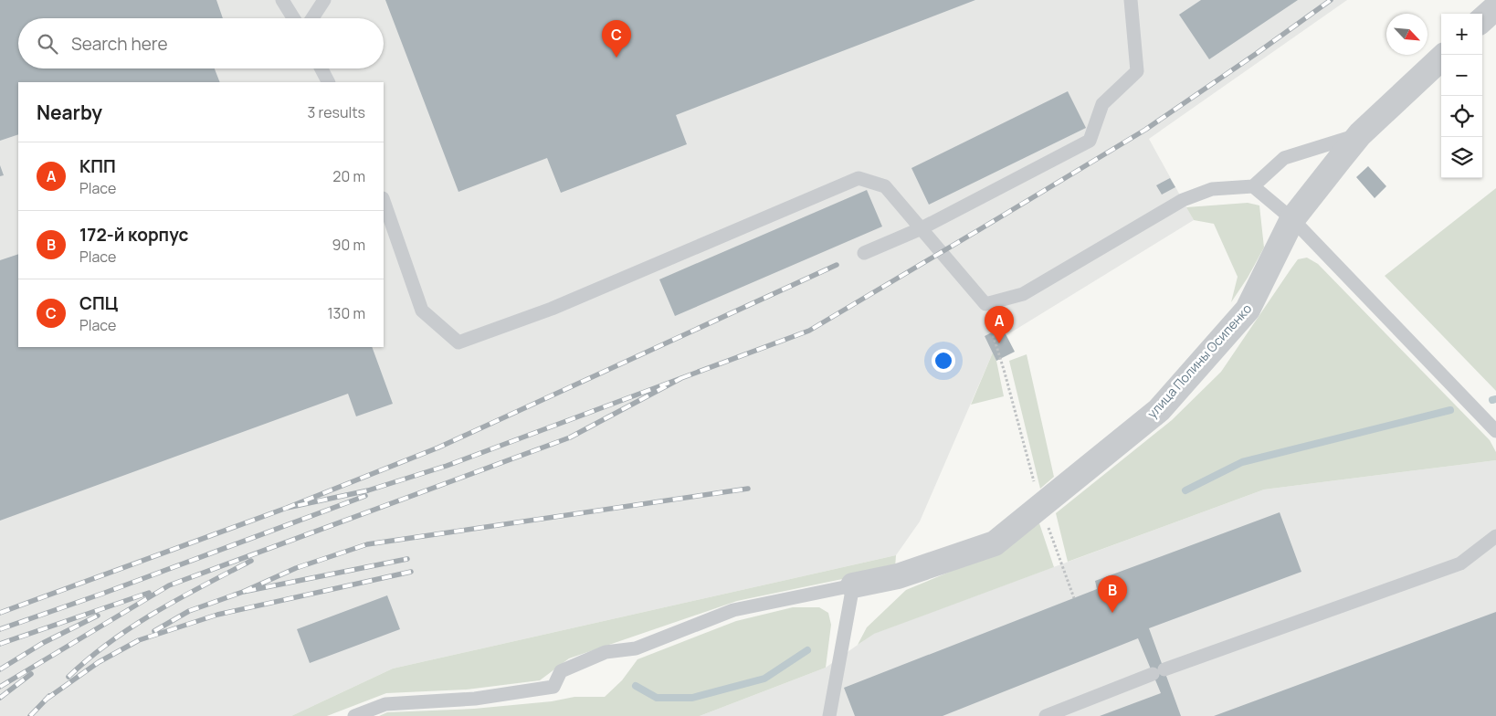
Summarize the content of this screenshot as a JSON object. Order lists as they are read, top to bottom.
{
  "streets": {
    "street": ["улица Полины Осипенко"]
  },
  "north": "bottom right",
  "page": {
    "map_buttons": ["+", "−"],
    "search": "Search here",
    "pins": ["C", "A", "B"],
    "heading": ["Nearby", "3 results"],
    "list": [
      {
        "mark": "A",
        "name": "КПП",
        "note": "Place",
        "value": "20 m"
      },
      {
        "mark": "B",
        "name": "172-й корпус",
        "note": "Place",
        "value": "90 m"
      },
      {
        "mark": "C",
        "name": "СПЦ",
        "note": "Place",
        "value": "130 m"
      }
    ]
  }
}
